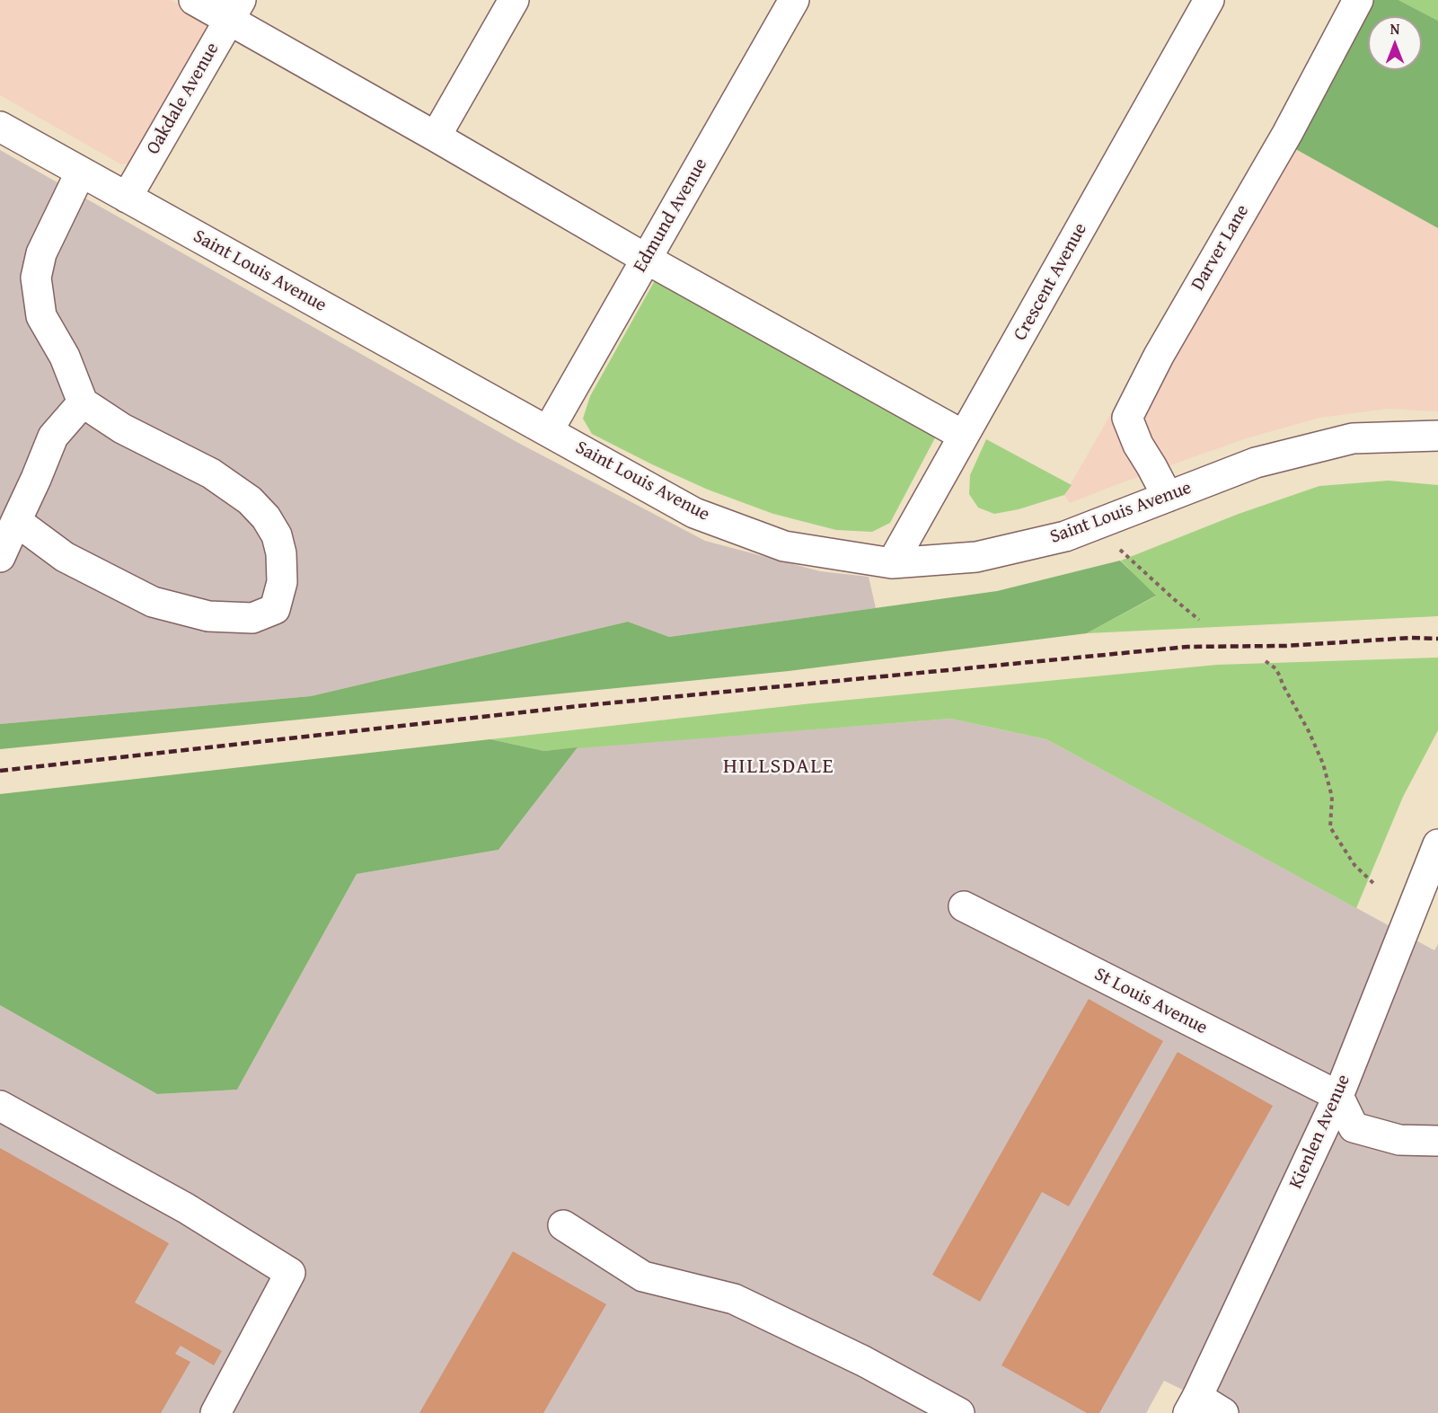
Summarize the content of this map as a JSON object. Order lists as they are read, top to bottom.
{
  "streets": {
    "street": [
      "Oakdale Avenue",
      "Edmund Avenue",
      "Darver Lane",
      "Saint Louis Avenue",
      "Crescent Avenue",
      "St Louis Avenue",
      "Kienlen Avenue"
    ]
  },
  "crossings": [
    ["Oakdale Avenue", "Saint Louis Avenue"],
    ["Edmund Avenue", "Saint Louis Avenue"],
    ["Darver Lane", "Saint Louis Avenue"],
    ["Saint Louis Avenue", "Crescent Avenue"],
    ["St Louis Avenue", "Kienlen Avenue"]
  ],
  "districts": ["HILLSDALE"],
  "north": "top"
}
